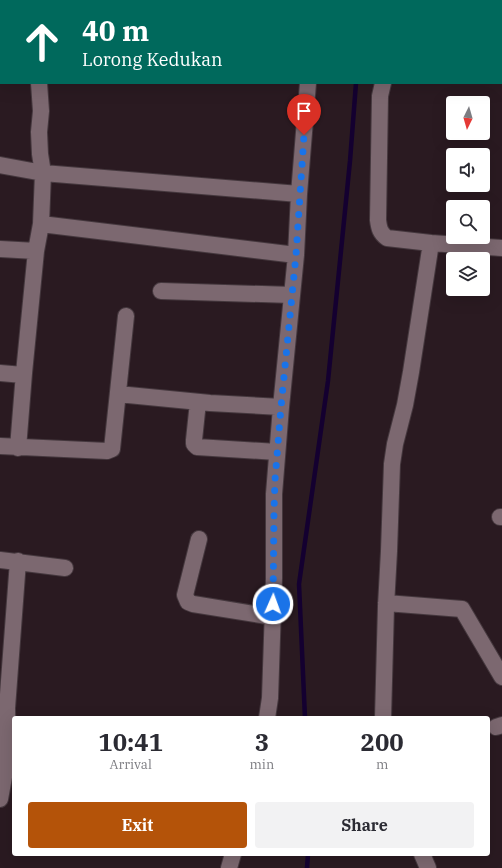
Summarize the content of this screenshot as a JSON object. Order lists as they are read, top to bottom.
{
  "north": "bottom",
  "page": {
    "turn": ["40 m", "Lorong Kedukan"],
    "eta": [
      "10:41",
      "Arrival",
      "3",
      "min",
      "200",
      "m"
    ],
    "buttons": ["Exit", "Share"]
  }
}
